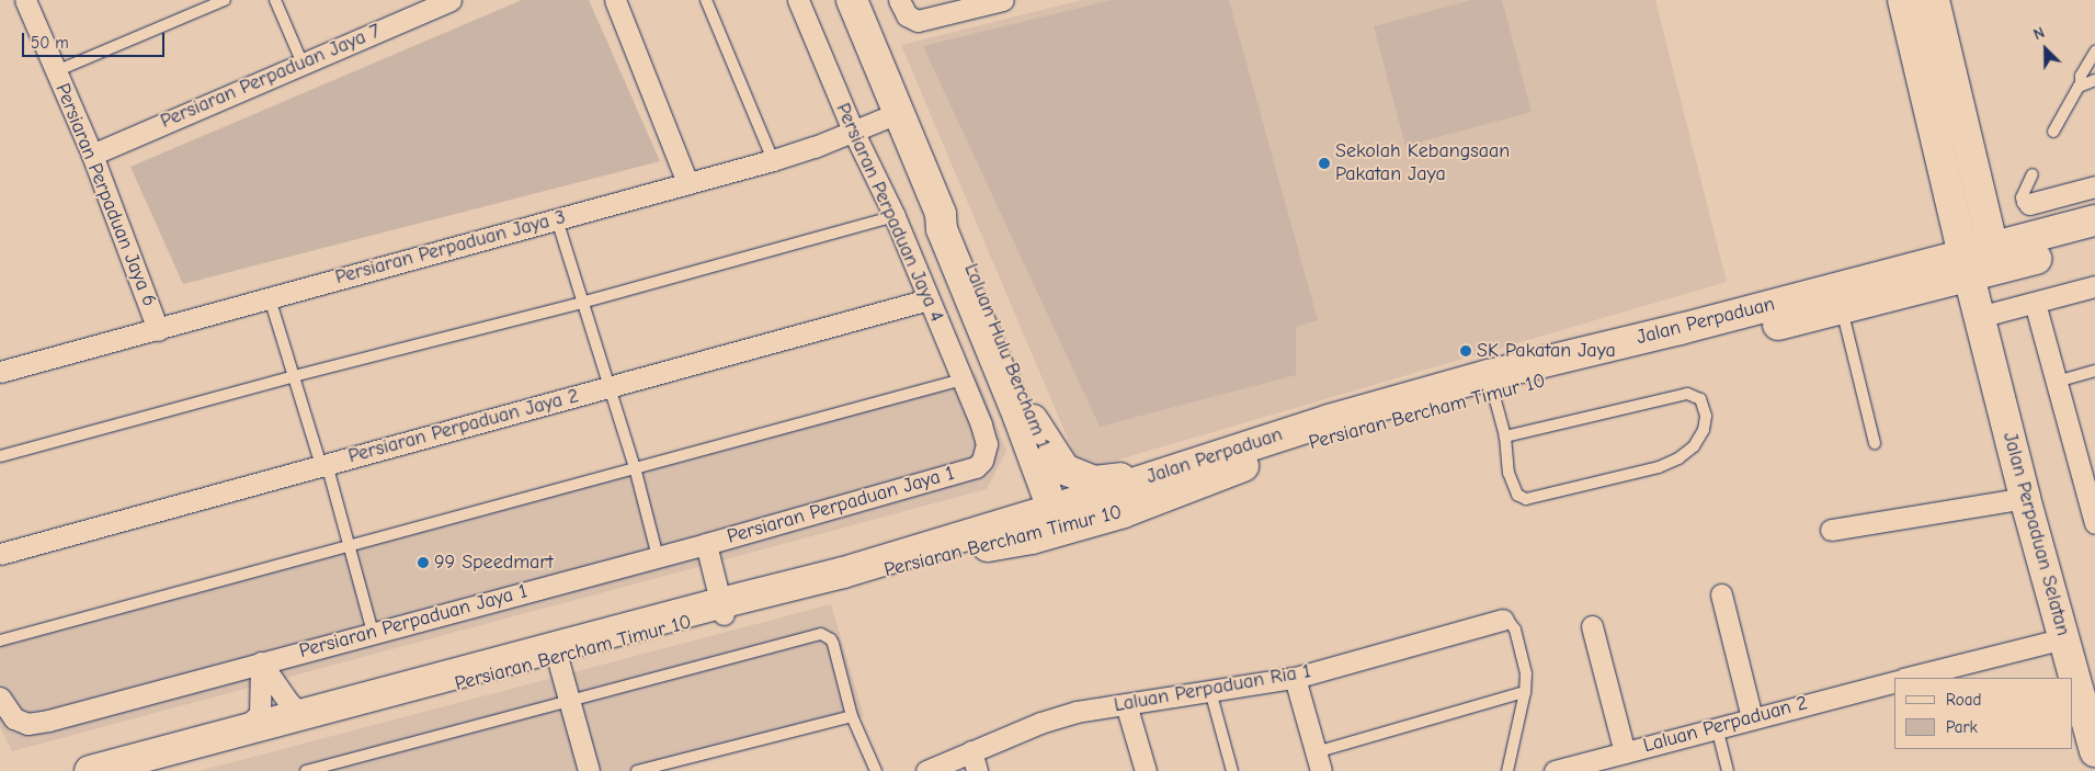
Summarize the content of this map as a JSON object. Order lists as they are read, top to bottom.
{
  "streets": {
    "street": [
      "Persiaran Perpaduan Jaya 7",
      "Persiaran Perpaduan Jaya 6",
      "Persiaran Perpaduan Jaya 4",
      "Persiaran Perpaduan Jaya 3",
      "Jalan Perpaduan",
      "Laluan Hulu Bercham 1",
      "Persiaran Bercham Timur 10",
      "Persiaran Perpaduan Jaya 2",
      "Persiaran Perpaduan Jaya 1",
      "Jalan Perpaduan Selatan",
      "Laluan Perpaduan Ria 1",
      "Laluan Perpaduan 2"
    ]
  },
  "crossings": [
    ["Persiaran Perpaduan Jaya 7", "Persiaran Perpaduan Jaya 6"],
    ["Persiaran Perpaduan Jaya 6", "Persiaran Perpaduan Jaya 3"],
    ["Persiaran Perpaduan Jaya 4", "Persiaran Perpaduan Jaya 3"],
    ["Persiaran Perpaduan Jaya 4", "Persiaran Perpaduan Jaya 2"],
    ["Persiaran Perpaduan Jaya 4", "Persiaran Perpaduan Jaya 1"],
    ["Persiaran Perpaduan Jaya 3", "Laluan Hulu Bercham 1"],
    ["Jalan Perpaduan", "Laluan Hulu Bercham 1"],
    ["Jalan Perpaduan", "Persiaran Bercham Timur 10"],
    ["Jalan Perpaduan", "Jalan Perpaduan Selatan"],
    ["Laluan Hulu Bercham 1", "Persiaran Bercham Timur 10"],
    ["Persiaran Bercham Timur 10", "Jalan Perpaduan Selatan"]
  ],
  "places": ["Sekolah Kebangsaan Pakatan Jaya", "SK Pakatan Jaya", "99 Speedmart"],
  "legend": ["Road", "Park"],
  "scale_bar": "50 m",
  "north": "top left"
}
